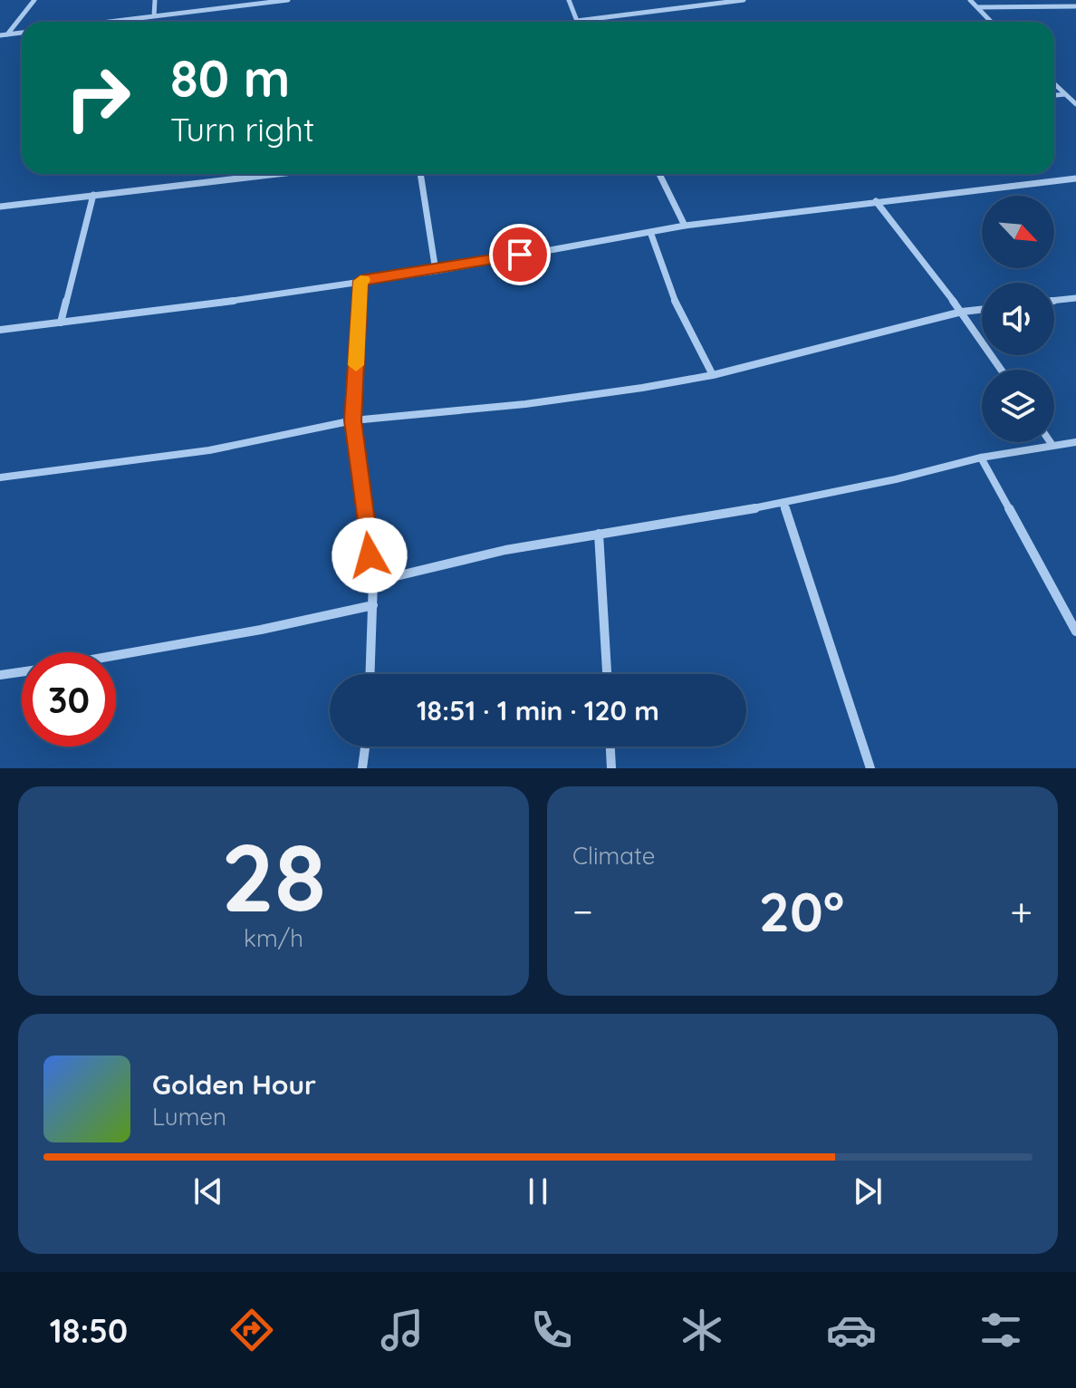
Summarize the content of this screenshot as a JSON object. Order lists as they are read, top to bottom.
{
  "north": "bottom right",
  "page": {
    "turn": ["80 m", "Turn right"],
    "limit": "30",
    "trip": "18:51 · 1 min · 120 m",
    "tile": [
      ["28", "km/h"],
      "Climate"
    ],
    "heat": ["−", "20°", "+"],
    "song": ["Golden Hour", "Lumen"],
    "tabs": "18:50"
  }
}
